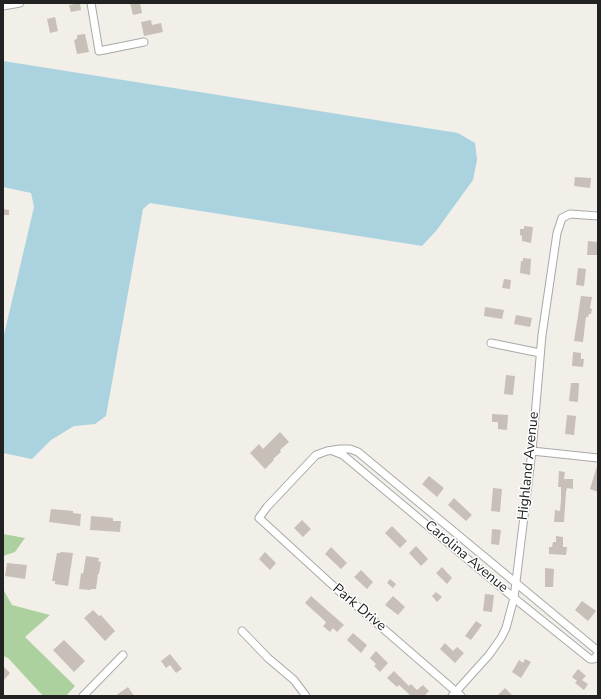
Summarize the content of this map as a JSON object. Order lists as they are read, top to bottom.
{
  "streets": {
    "street": ["Highland Avenue", "Carolina Avenue", "Park Drive"]
  },
  "crossings": [
    ["Highland Avenue", "Carolina Avenue"],
    ["Highland Avenue", "Park Drive"],
    ["Carolina Avenue", "Park Drive"]
  ]
}
